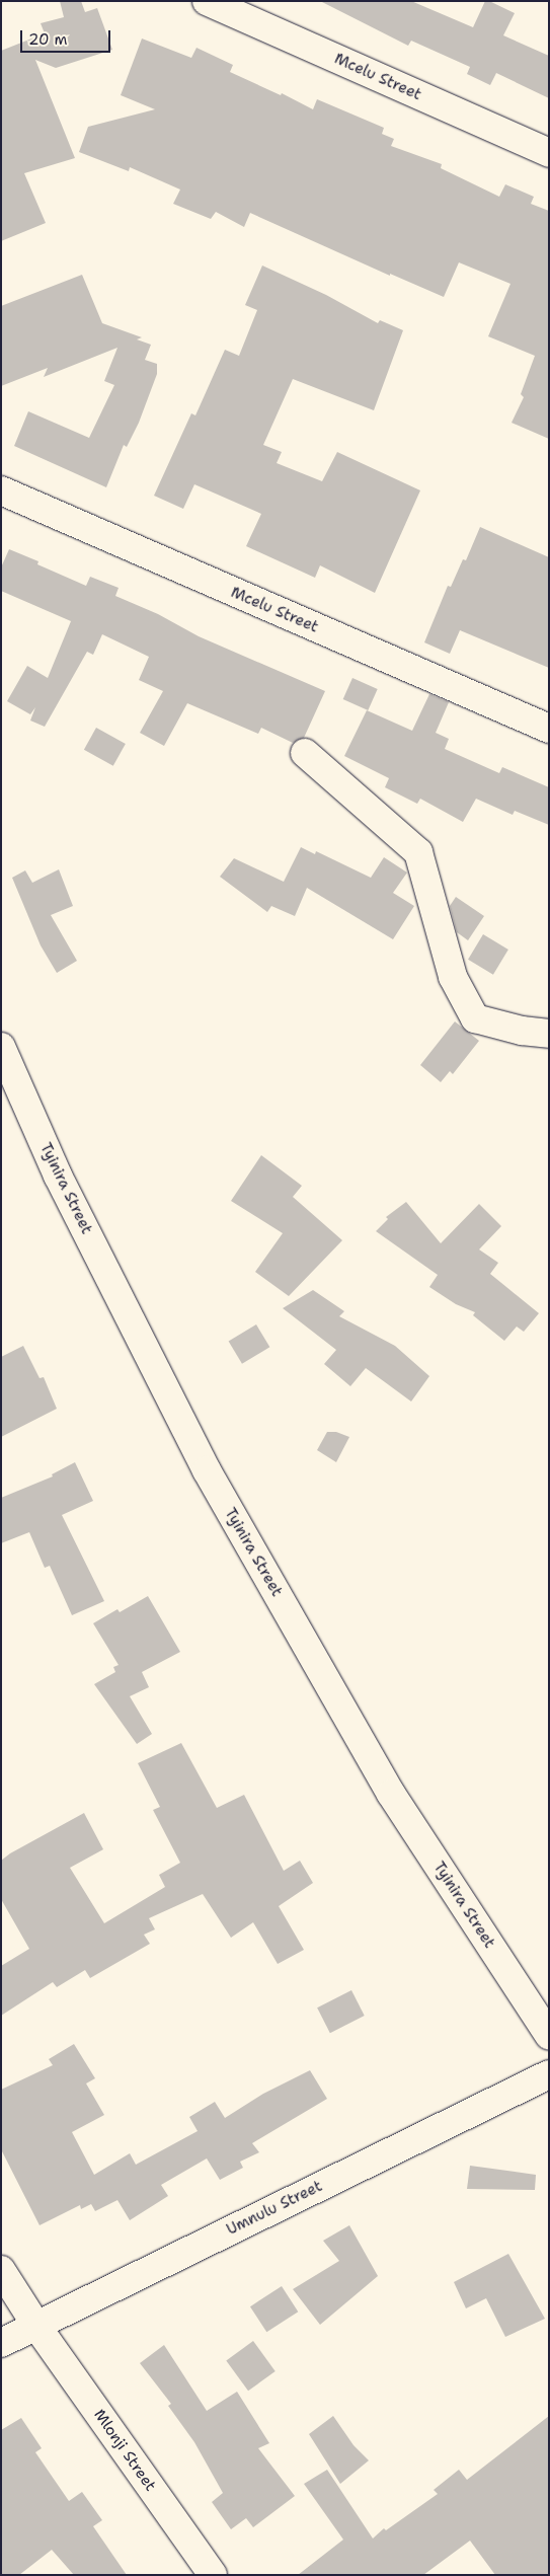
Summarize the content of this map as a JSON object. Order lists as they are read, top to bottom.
{
  "streets": {
    "street": [
      "Mcelu Street",
      "Tyinira Street",
      "Umnulu Street",
      "Mlonji Street"
    ]
  },
  "crossings": [
    ["Umnulu Street", "Mlonji Street"]
  ],
  "scale_bar": "20 m"
}
